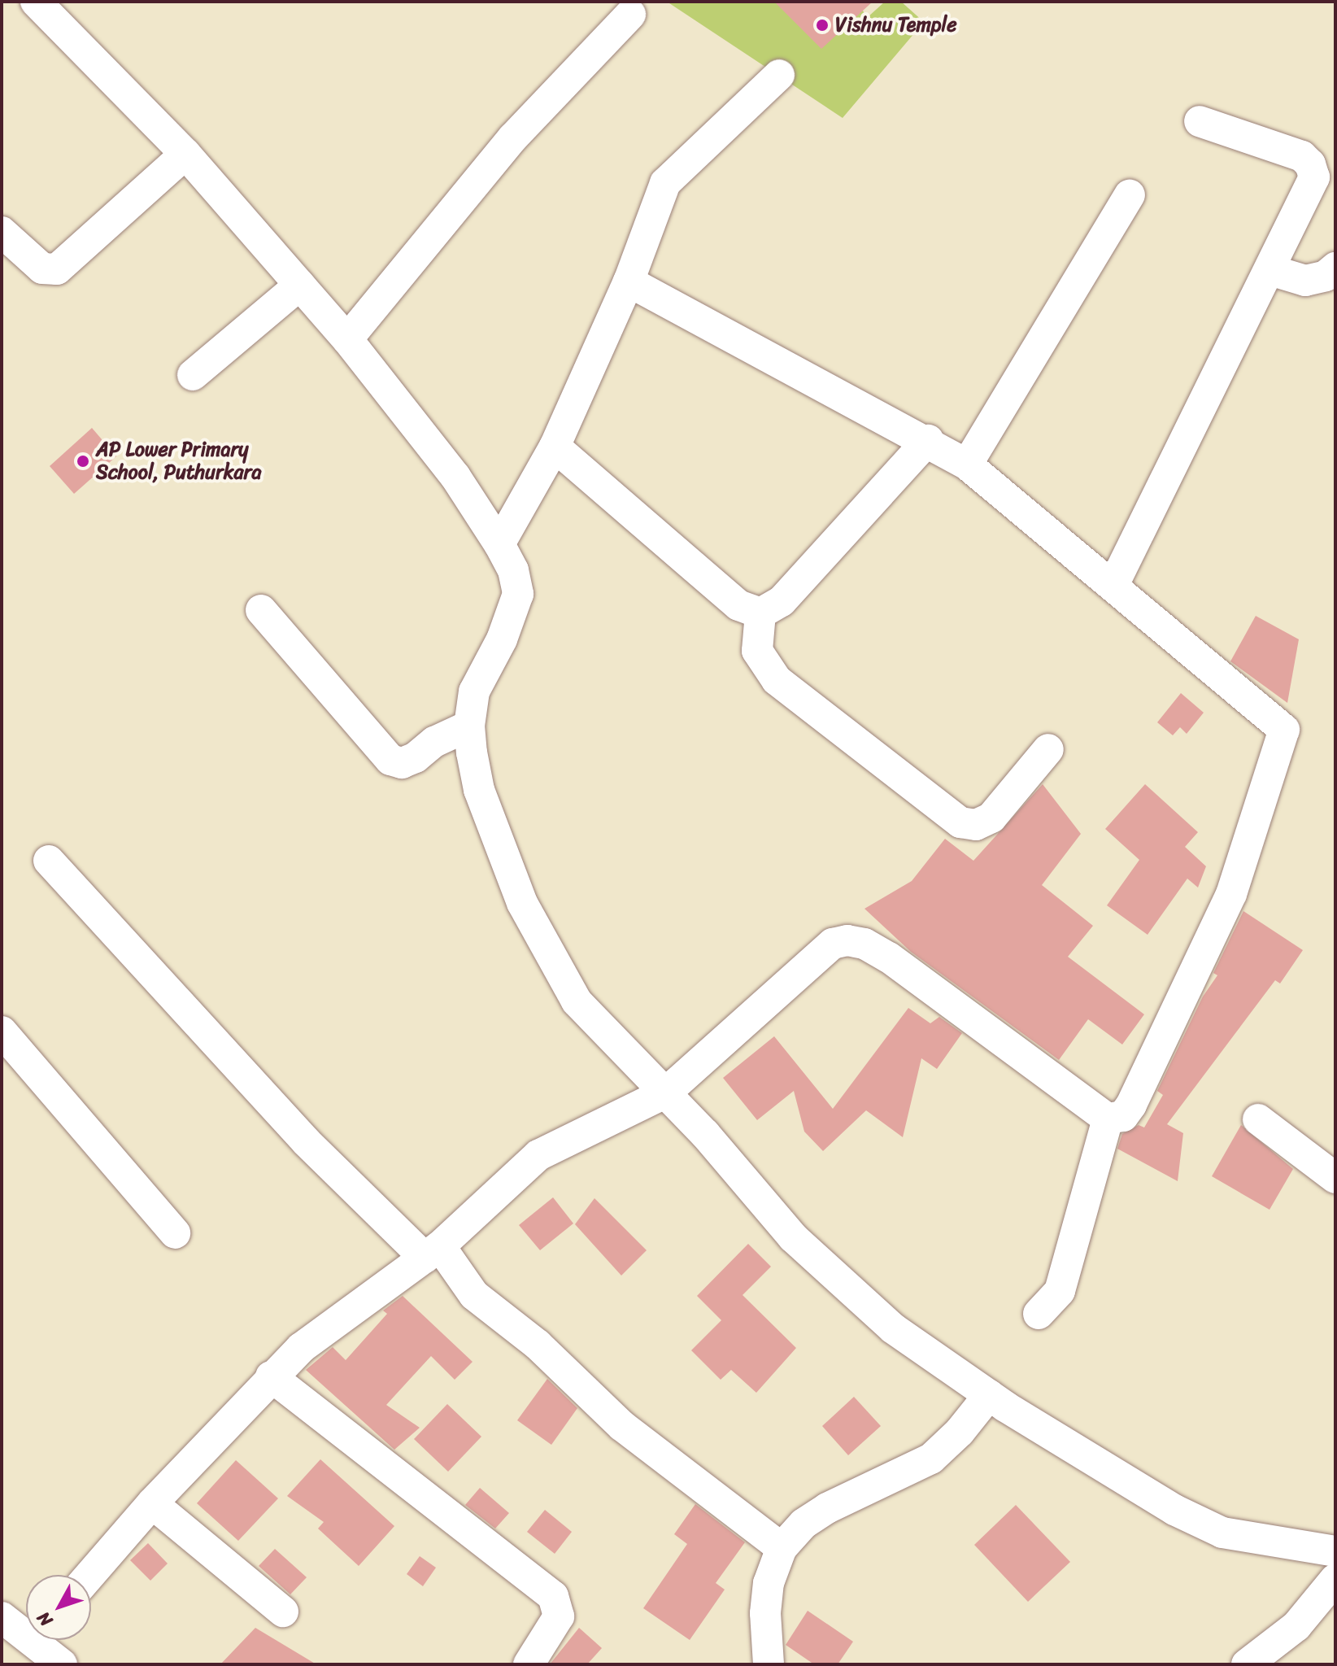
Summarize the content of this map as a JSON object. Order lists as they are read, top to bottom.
{
  "places": ["Vishnu Temple", "AP Lower Primary School, Puthurkara"],
  "north": "bottom left"
}
